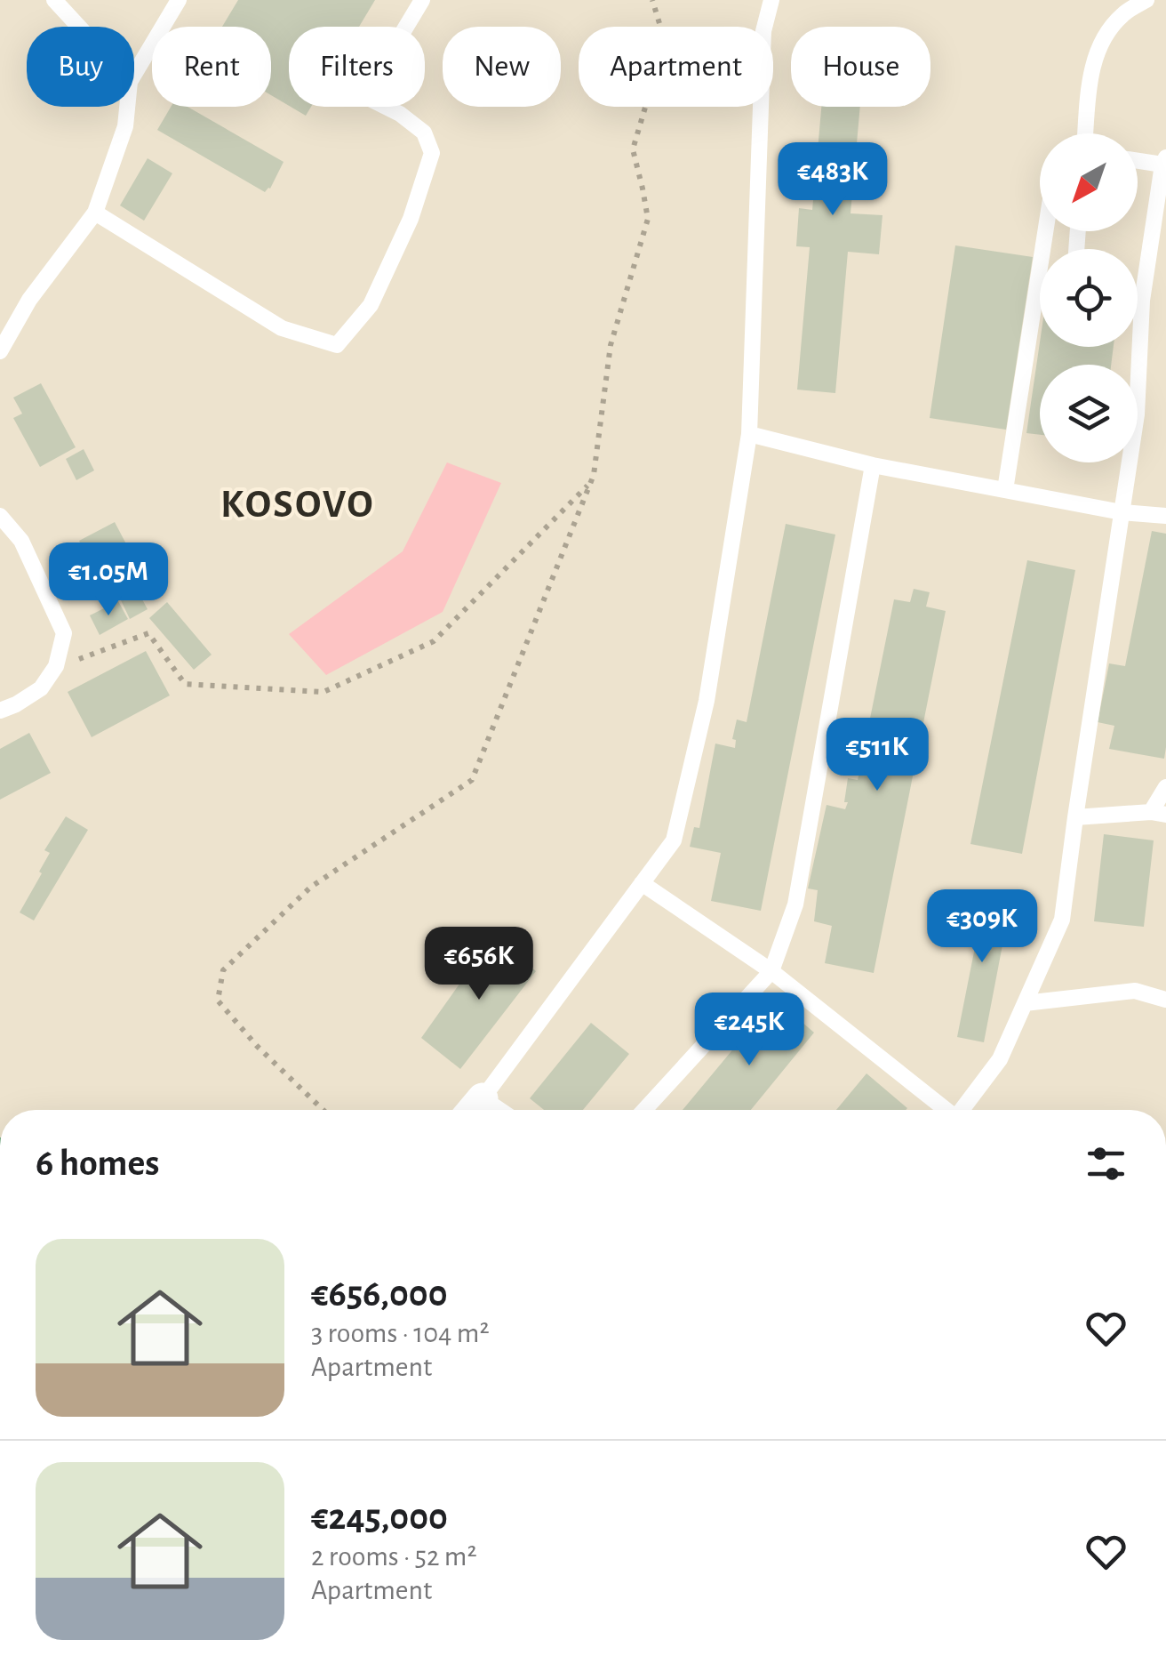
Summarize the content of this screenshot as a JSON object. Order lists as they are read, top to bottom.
{
  "districts": ["KOSOVO"],
  "north": "bottom left",
  "page": {
    "chip": [
      "Buy",
      "Rent",
      "Filters",
      "New",
      "Apartment",
      "House"
    ],
    "price": [
      "€483K",
      "€1.05M",
      "€511K",
      "€309K",
      "€656K",
      "€245K"
    ],
    "heading": "6 homes",
    "list": [
      {
        "name": "€656,000",
        "note": "3 rooms · 104 m² · Apartment"
      },
      {
        "name": "€245,000",
        "note": "2 rooms · 52 m² · Apartment"
      }
    ]
  }
}
